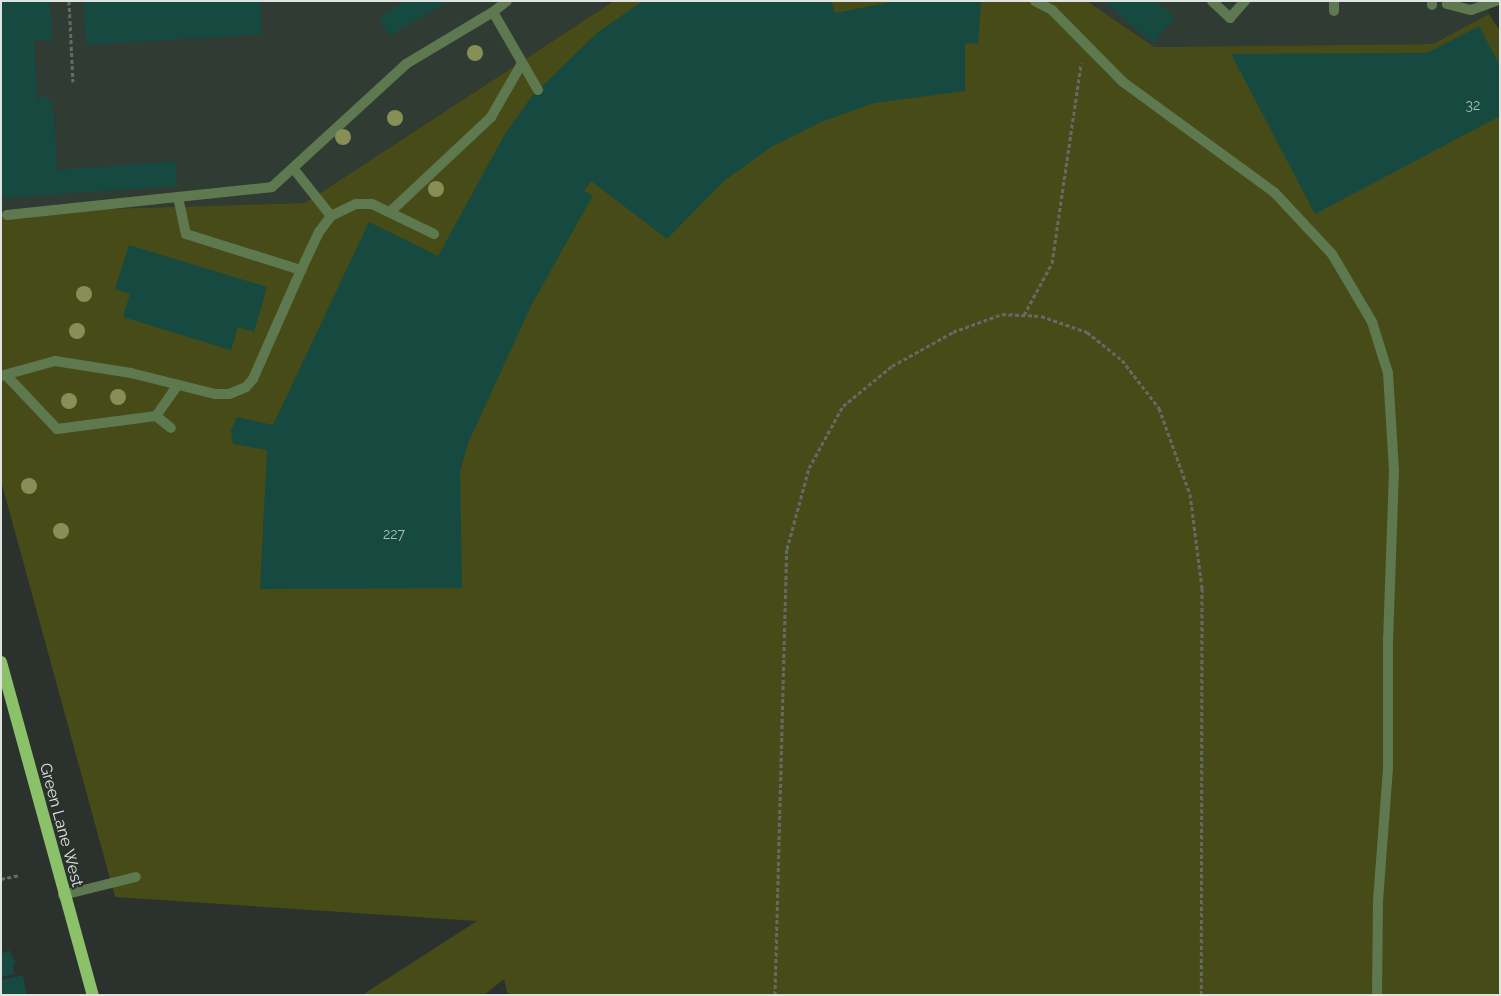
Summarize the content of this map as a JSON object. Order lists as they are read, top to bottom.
{
  "streets": {
    "main road": ["Green Lane West"]
  },
  "house_numbers": ["32", "227"]
}
